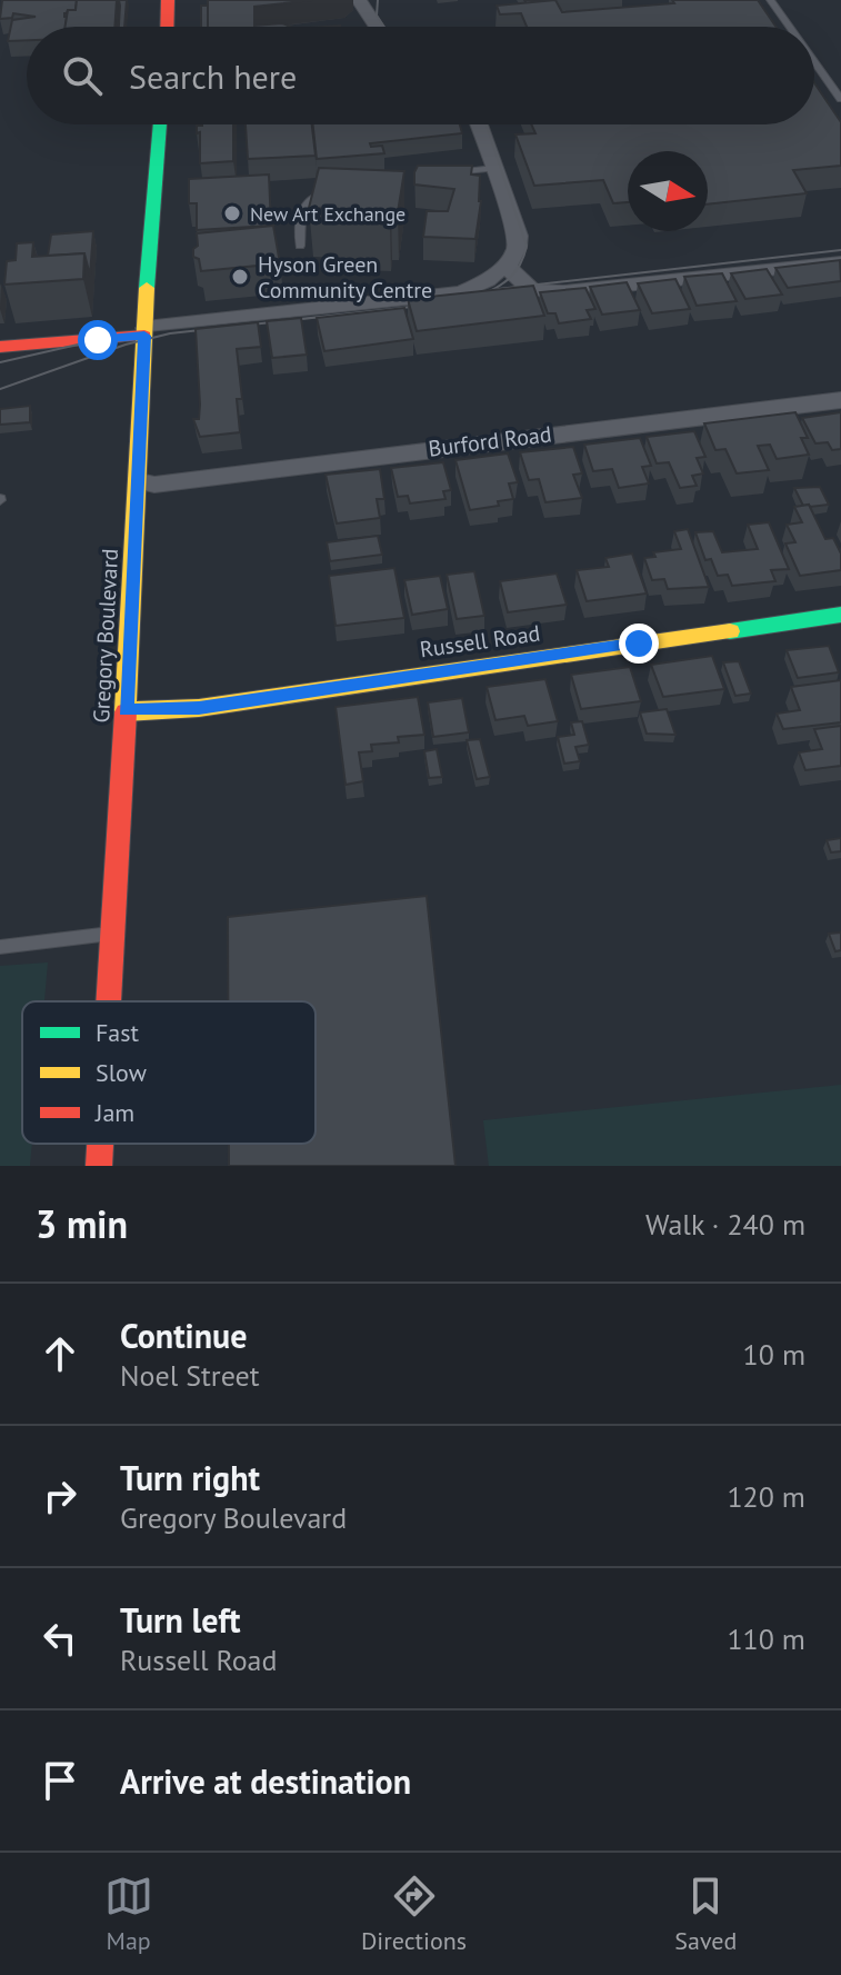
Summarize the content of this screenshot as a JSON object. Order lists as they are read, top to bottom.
{
  "streets": {
    "main road": ["Gregory Boulevard", "Russell Road"],
    "street": ["Burford Road"]
  },
  "crossings": [
    ["Burford Road", "Gregory Boulevard"],
    ["Gregory Boulevard", "Russell Road"]
  ],
  "places": ["New Art Exchange", "Hyson Green Community Centre"],
  "legend": ["Fast", "Slow", "Jam"],
  "north": "right",
  "page": {
    "search": "Search here",
    "heading": ["3 min", "Walk · 240 m"],
    "list": [
      ["Continue", "Noel Street", "10 m"],
      ["Turn right", "Gregory Boulevard", "120 m"],
      ["Turn left", "Russell Road", "110 m"],
      "Arrive at destination"
    ],
    "nav": ["Map", "Directions", "Saved"]
  }
}
